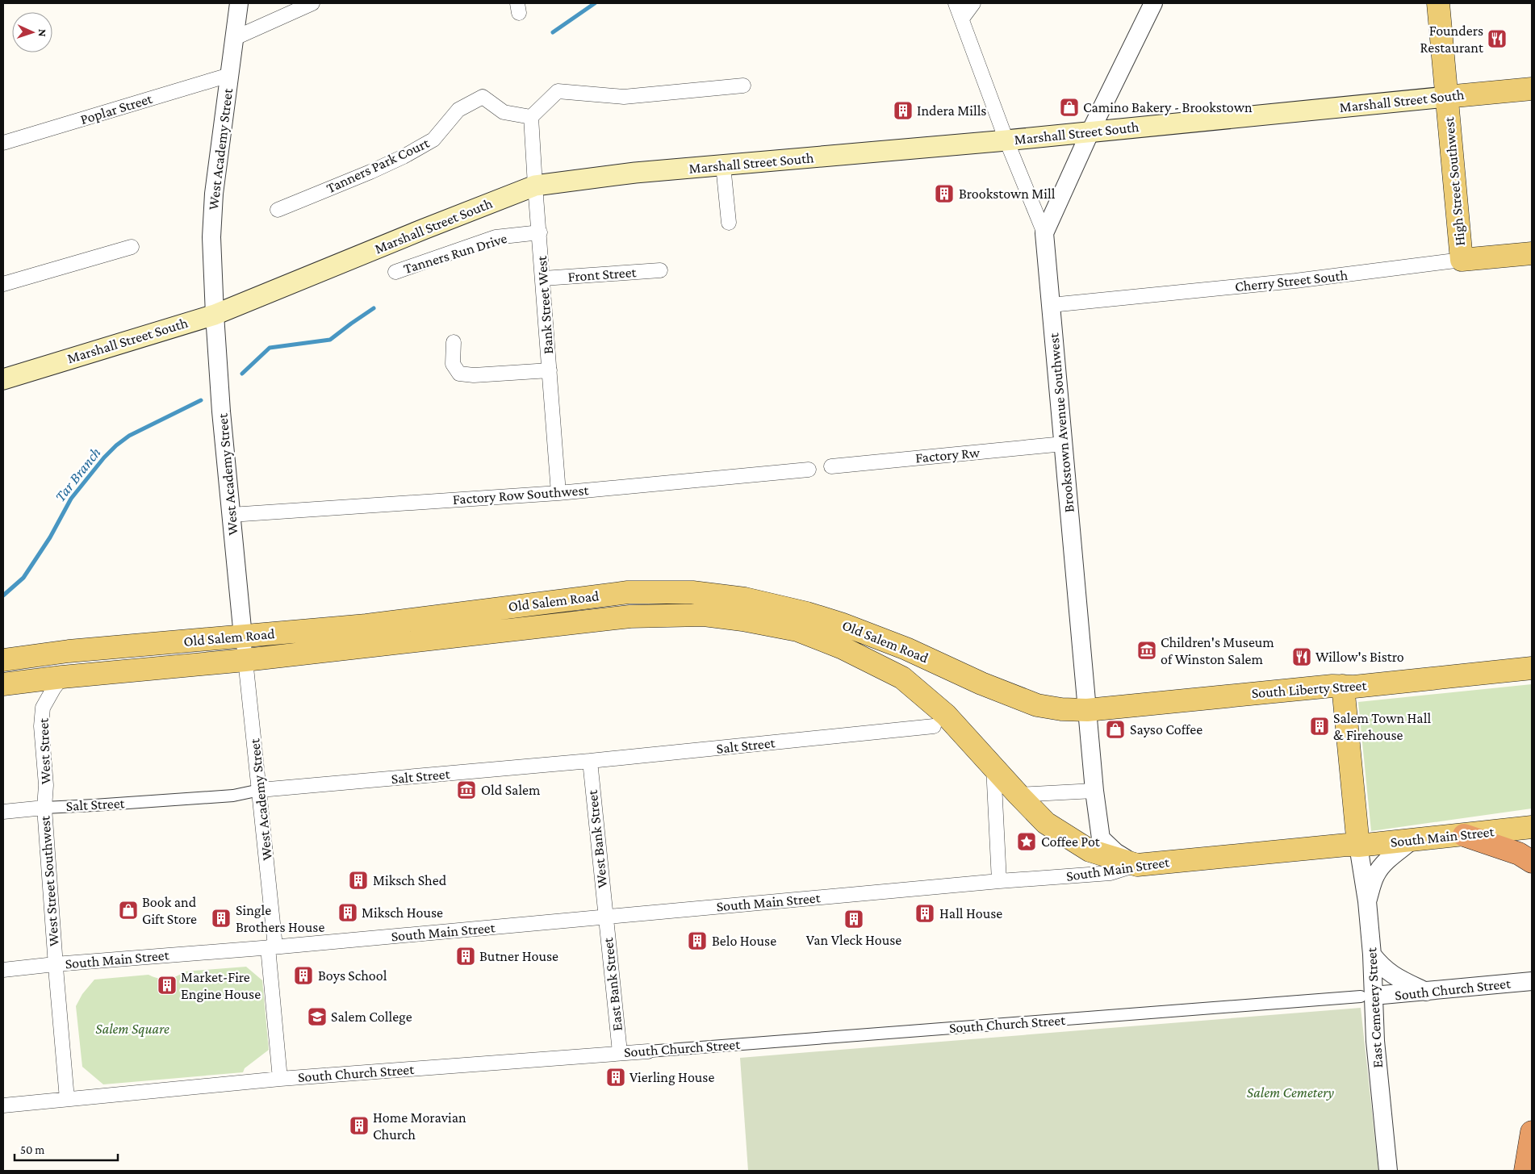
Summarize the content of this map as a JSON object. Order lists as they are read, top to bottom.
{
  "streets": {
    "main road": [
      "Marshall Street South",
      "High Street Southwest",
      "Cherry Street South",
      "Old Salem Road",
      "South Liberty Street",
      "South Main Street"
    ],
    "street": [
      "Poplar Street",
      "West Academy Street",
      "Tanners Park Court",
      "Tanners Run Drive",
      "Front Street",
      "Bank Street West",
      "Brookstown Avenue Southwest",
      "Factory Rw",
      "Factory Row Southwest",
      "Salt Street",
      "West Street",
      "West Bank Street",
      "West Street Southwest",
      "East Bank Street",
      "South Church Street",
      "East Cemetery Street"
    ]
  },
  "crossings": [
    ["Marshall Street South", "West Academy Street"],
    ["Marshall Street South", "High Street Southwest"],
    ["Marshall Street South", "Bank Street West"],
    ["Marshall Street South", "Brookstown Avenue Southwest"],
    ["Poplar Street", "West Academy Street"],
    ["West Academy Street", "Factory Row Southwest"],
    ["West Academy Street", "Old Salem Road"],
    ["West Academy Street", "Salt Street"],
    ["West Academy Street", "South Main Street"],
    ["West Academy Street", "South Church Street"],
    ["Tanners Park Court", "Bank Street West"],
    ["High Street Southwest", "Cherry Street South"],
    ["Tanners Run Drive", "Bank Street West"],
    ["Front Street", "Bank Street West"],
    ["Cherry Street South", "Brookstown Avenue Southwest"],
    ["Bank Street West", "Factory Row Southwest"],
    ["Brookstown Avenue Southwest", "Factory Rw"],
    ["Brookstown Avenue Southwest", "Old Salem Road"],
    ["Brookstown Avenue Southwest", "South Liberty Street"],
    ["Brookstown Avenue Southwest", "South Main Street"],
    ["Old Salem Road", "South Liberty Street"],
    ["Old Salem Road", "West Street"],
    ["Old Salem Road", "South Main Street"],
    ["Salt Street", "West Street"],
    ["Salt Street", "West Bank Street"],
    ["Salt Street", "West Street Southwest"],
    ["West Street", "West Street Southwest"],
    ["South Main Street", "West Bank Street"],
    ["South Main Street", "West Street Southwest"],
    ["South Main Street", "East Bank Street"],
    ["South Main Street", "East Cemetery Street"],
    ["West Bank Street", "East Bank Street"],
    ["West Street Southwest", "South Church Street"],
    ["East Bank Street", "South Church Street"],
    ["South Church Street", "East Cemetery Street"]
  ],
  "water": ["Tar Branch"],
  "parks": ["Salem Square", "Salem Cemetery"],
  "places": {
    "restaurant": ["Founders Restaurant", "Willow's Bistro"],
    "shop": ["Camino Bakery - Brookstown", "Sayso Coffee", "Book and Gift Store"],
    "building": [
      "Indera Mills",
      "Brookstown Mill",
      "Salem Town Hall & Firehouse",
      "Miksch Shed",
      "Miksch House",
      "Hall House",
      "Single Brothers House",
      "Van Vleck House",
      "Belo House",
      "Butner House",
      "Boys School",
      "Market-Fire Engine House",
      "Vierling House",
      "Home Moravian Church"
    ],
    "museum": ["Children's Museum of Winston Salem", "Old Salem"],
    "place": ["Coffee Pot"],
    "school or university": ["Salem College"]
  },
  "scale_bar": "50 m",
  "north": "right"
}
